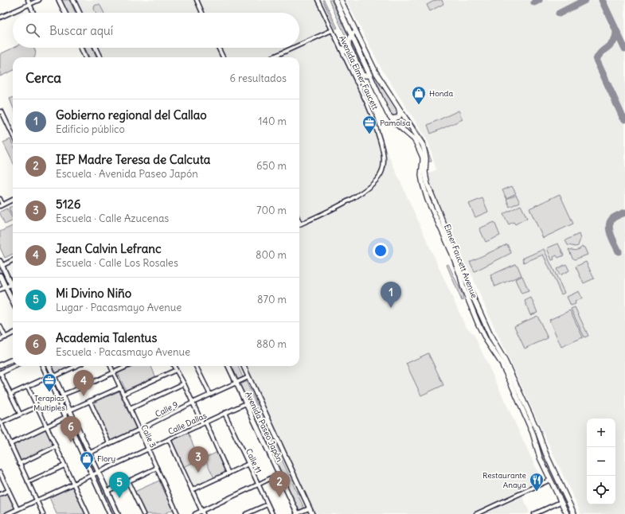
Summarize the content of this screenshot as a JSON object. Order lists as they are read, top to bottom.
{
  "streets": {
    "highway": ["Elmer Faucett Avenue"],
    "main road": ["Avenida Paseo Japón"],
    "street": [
      "Avenida Elmer Faucett",
      "Calle 9",
      "Calle Dallas",
      "Calle 3",
      "Calle 11"
    ]
  },
  "crossings": [
    ["Calle 9", "Avenida Paseo Japón"],
    ["Calle 9", "Calle 3"],
    ["Calle Dallas", "Avenida Paseo Japón"],
    ["Calle Dallas", "Calle 3"],
    ["Calle Dallas", "Calle 11"]
  ],
  "places": {
    "shop": ["Honda", "Flory"],
    "office": ["Pamolsa", "Terapias Multiples"],
    "restaurant": ["Restaurante Anaya"]
  },
  "page": {
    "search": "Buscar aquí",
    "heading": ["Cerca", "6 resultados"],
    "list": [
      {
        "mark": "1",
        "name": "Gobierno regional del Callao",
        "note": "Edificio público",
        "value": "140 m"
      },
      {
        "mark": "2",
        "name": "IEP Madre Teresa de Calcuta",
        "note": "Escuela · Avenida Paseo Japón",
        "value": "650 m"
      },
      {
        "mark": "3",
        "name": "5126",
        "note": "Escuela · Calle Azucenas",
        "value": "700 m"
      },
      {
        "mark": "4",
        "name": "Jean Calvin Lefranc",
        "note": "Escuela · Calle Los Rosales",
        "value": "800 m"
      },
      {
        "mark": "5",
        "name": "Mi Divino Niño",
        "note": "Lugar · Pacasmayo Avenue",
        "value": "870 m"
      },
      {
        "mark": "6",
        "name": "Academia Talentus",
        "note": "Escuela · Pacasmayo Avenue",
        "value": "880 m"
      }
    ],
    "pins": [
      "1",
      "4",
      "6",
      "3",
      "2",
      "5"
    ],
    "map_buttons": ["+", "−"]
  }
}
